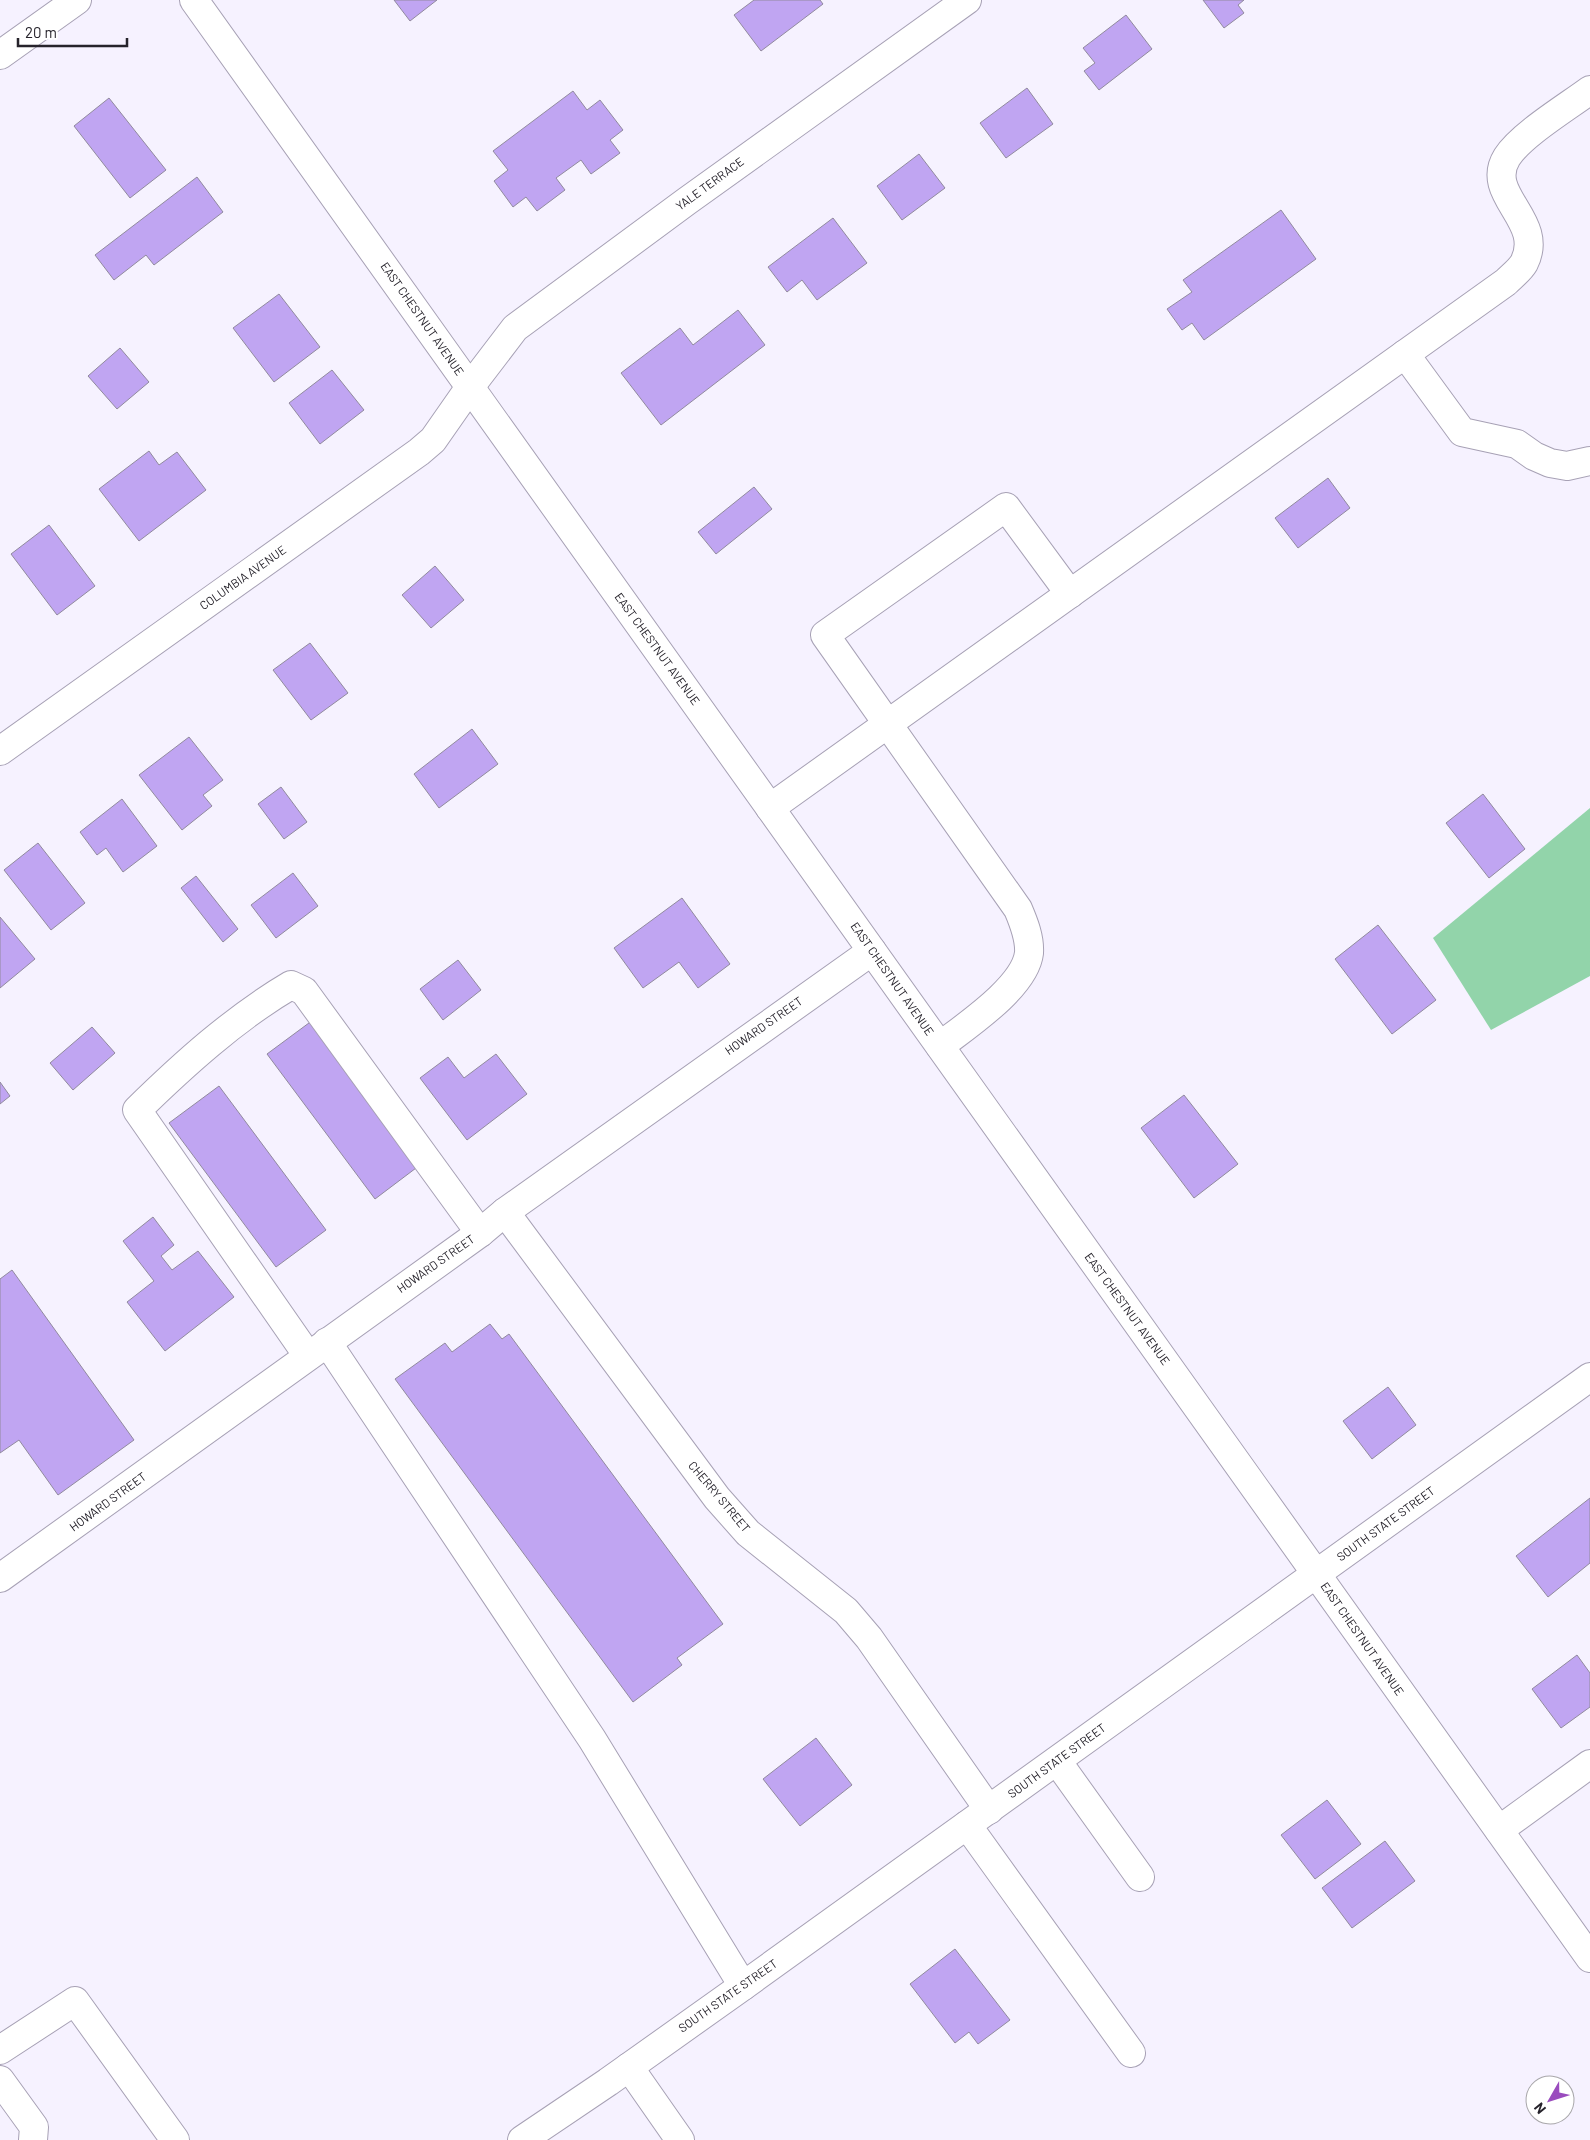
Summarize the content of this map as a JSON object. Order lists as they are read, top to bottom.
{
  "streets": {
    "street": [
      "YALE TERRACE",
      "EAST CHESTNUT AVENUE",
      "COLUMBIA AVENUE",
      "HOWARD STREET",
      "CHERRY STREET",
      "SOUTH STATE STREET"
    ]
  },
  "crossings": [
    ["YALE TERRACE", "EAST CHESTNUT AVENUE"],
    ["YALE TERRACE", "COLUMBIA AVENUE"],
    ["EAST CHESTNUT AVENUE", "COLUMBIA AVENUE"],
    ["EAST CHESTNUT AVENUE", "HOWARD STREET"],
    ["EAST CHESTNUT AVENUE", "SOUTH STATE STREET"],
    ["HOWARD STREET", "CHERRY STREET"],
    ["CHERRY STREET", "SOUTH STATE STREET"]
  ],
  "scale_bar": "20 m",
  "north": "bottom left"
}
